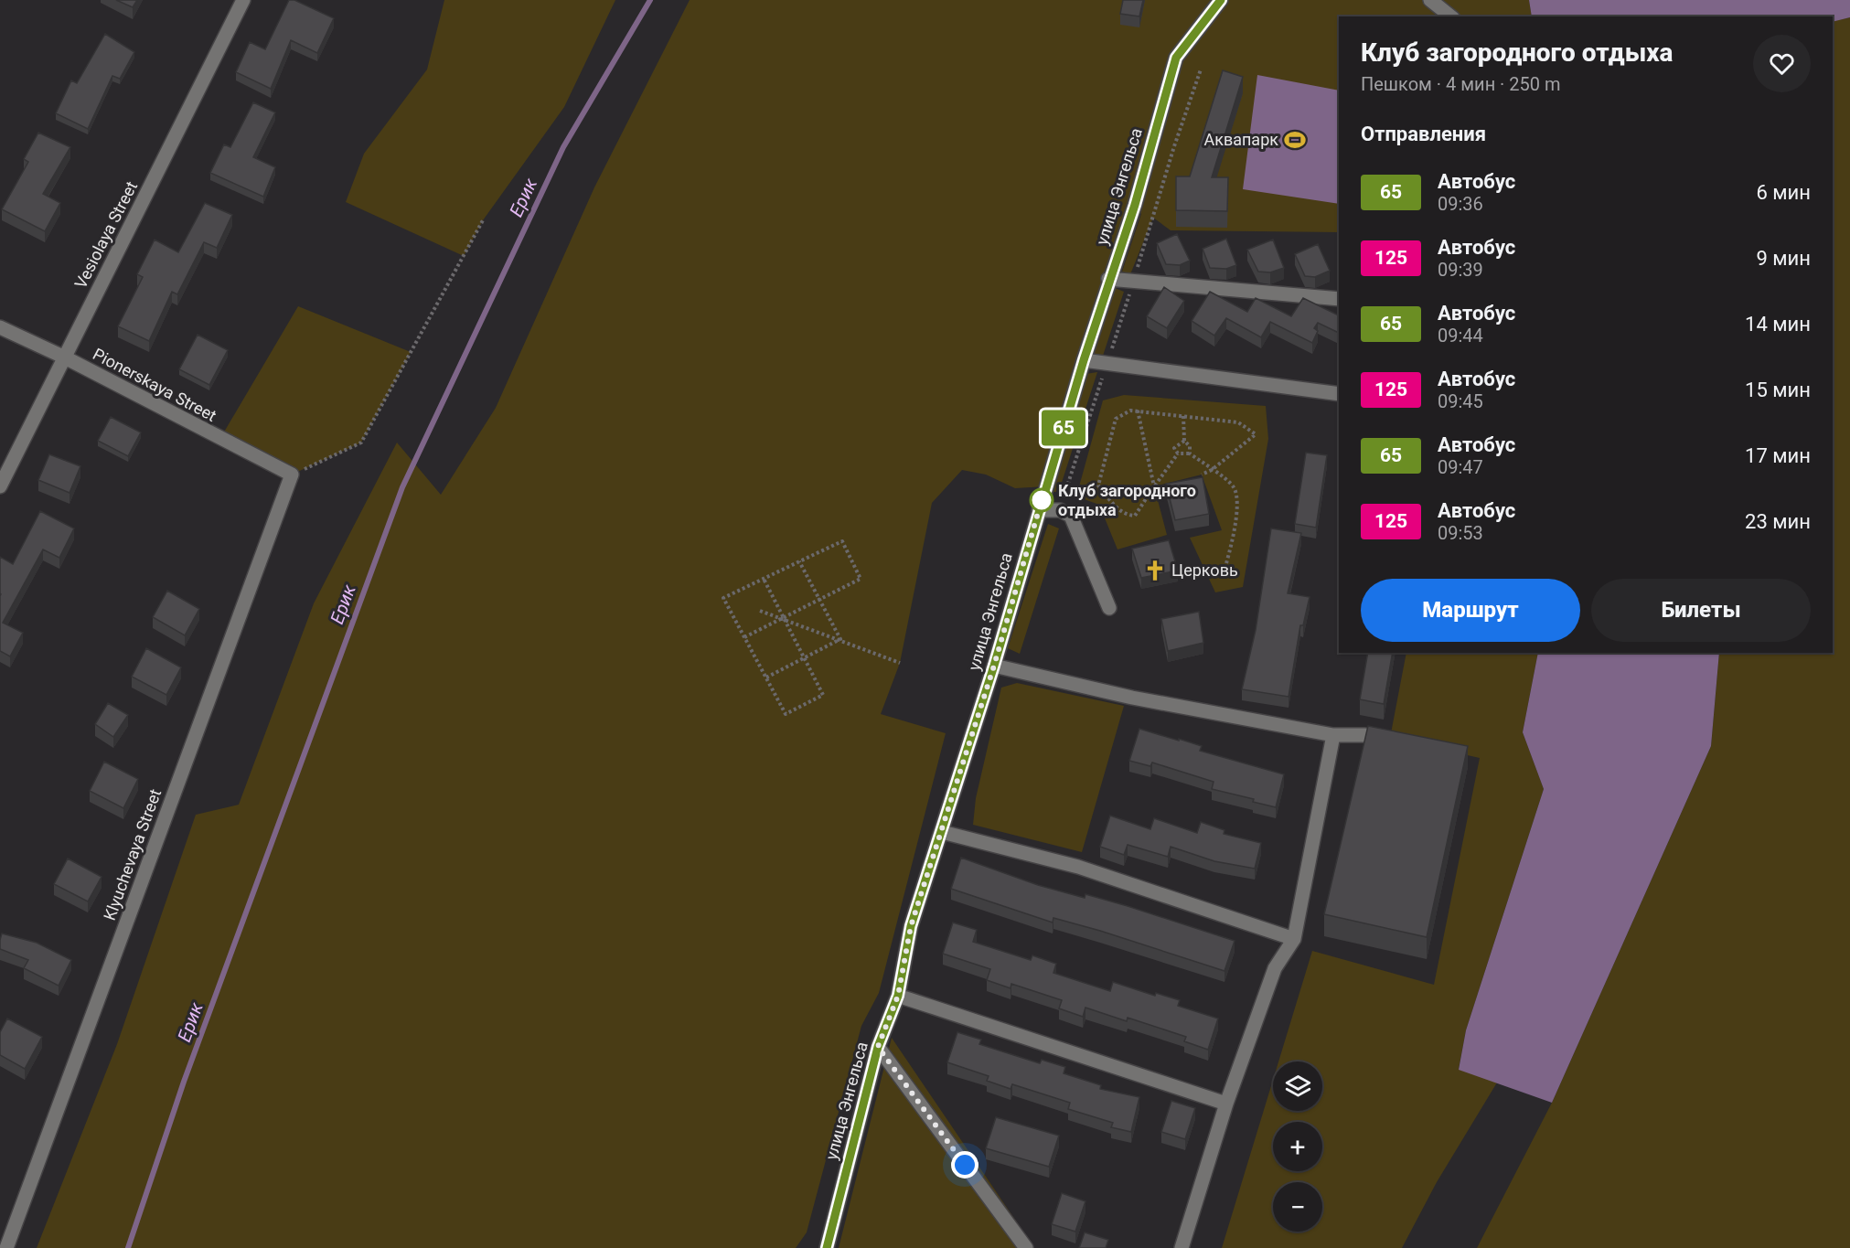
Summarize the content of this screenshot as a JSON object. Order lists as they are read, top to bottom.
{
  "streets": {
    "street": [
      "улица Энгельса",
      "Vesiolaya Street",
      "Pionerskaya Street",
      "Klyuchevaya Street"
    ]
  },
  "crossings": [
    ["Vesiolaya Street", "Pionerskaya Street"],
    ["Pionerskaya Street", "Klyuchevaya Street"]
  ],
  "water": ["Ерик"],
  "places": {
    "sports": ["Аквапарк"],
    "other": ["Клуб загородного отдыха"],
    "church": ["Церковь"]
  },
  "lines": ["bus line 65"],
  "page": {
    "on_map": "65",
    "heading": [
      ["Клуб загородного отдыха", "Пешком · 4 мин · 250 m"],
      "Отправления"
    ],
    "list": [
      {
        "mark": "65",
        "name": "Автобус",
        "note": "09:36",
        "value": "6 мин"
      },
      {
        "mark": "125",
        "name": "Автобус",
        "note": "09:39",
        "value": "9 мин"
      },
      {
        "mark": "65",
        "name": "Автобус",
        "note": "09:44",
        "value": "14 мин"
      },
      {
        "mark": "125",
        "name": "Автобус",
        "note": "09:45",
        "value": "15 мин"
      },
      {
        "mark": "65",
        "name": "Автобус",
        "note": "09:47",
        "value": "17 мин"
      },
      {
        "mark": "125",
        "name": "Автобус",
        "note": "09:53",
        "value": "23 мин"
      }
    ],
    "buttons": ["Маршрут", "Билеты"],
    "map_buttons": ["+", "−"]
  }
}
